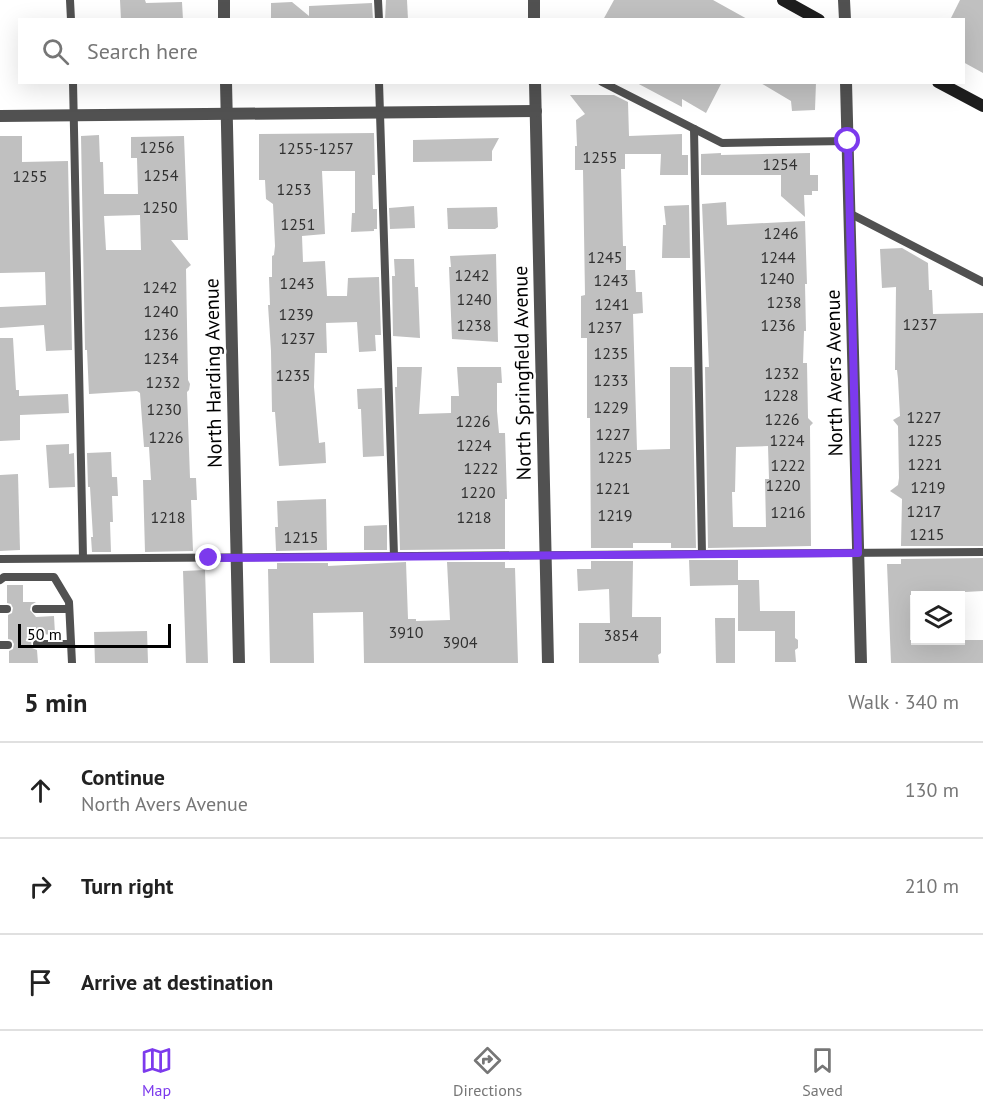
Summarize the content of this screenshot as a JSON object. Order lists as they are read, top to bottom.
{
  "streets": {
    "street": ["North Harding Avenue", "North Springfield Avenue", "North Avers Avenue"]
  },
  "house_numbers": [
    "1256",
    "1255-1257",
    "1255",
    "1254",
    "1254",
    "1255",
    "1253",
    "1250",
    "1251",
    "1246",
    "1245",
    "1244",
    "1242",
    "1240",
    "1243",
    "1243",
    "1242",
    "1240",
    "1238",
    "1241",
    "1240",
    "1239",
    "1237",
    "1238",
    "1236",
    "1237",
    "1236",
    "1237",
    "1235",
    "1234",
    "1232",
    "1235",
    "1233",
    "1232",
    "1228",
    "1229",
    "1230",
    "1227",
    "1226",
    "1226",
    "1227",
    "1226",
    "1224",
    "1225",
    "1224",
    "1225",
    "1221",
    "1222",
    "1222",
    "1220",
    "1219",
    "1221",
    "1220",
    "1217",
    "1216",
    "1219",
    "1218",
    "1218",
    "1215",
    "1215",
    "3910",
    "3854",
    "3904"
  ],
  "scale_bar": "50 m",
  "page": {
    "search": "Search here",
    "scale": "50 m",
    "heading": ["5 min", "Walk · 340 m"],
    "list": [
      ["Continue", "North Avers Avenue", "130 m"],
      ["Turn right", "210 m"],
      "Arrive at destination"
    ],
    "nav": ["Map", "Directions", "Saved"]
  }
}
